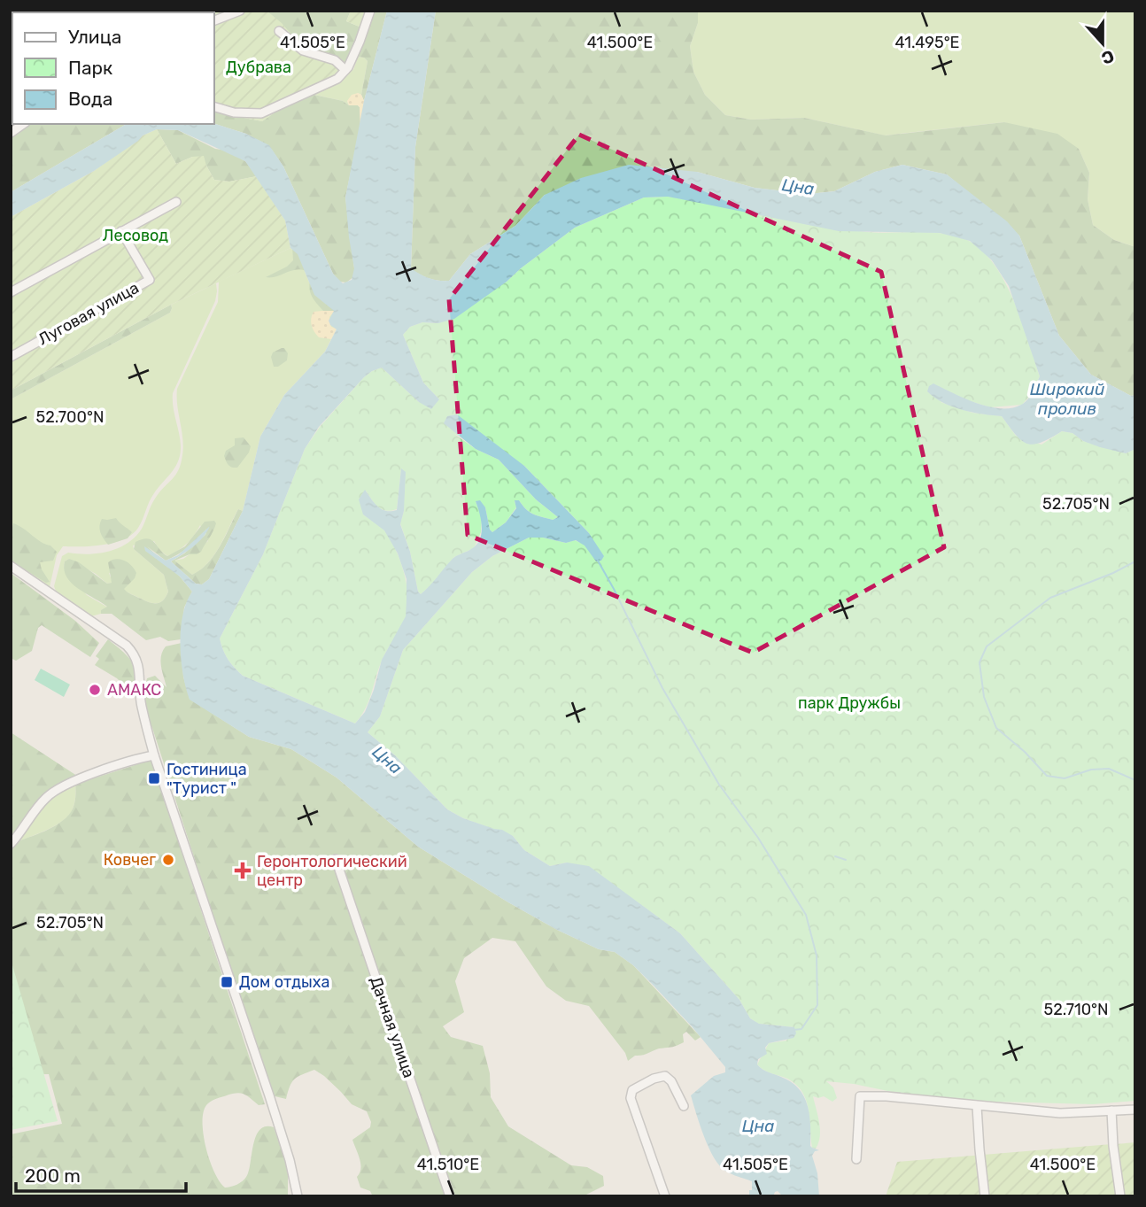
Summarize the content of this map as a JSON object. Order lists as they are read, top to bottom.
{
  "streets": {
    "street": ["Луговая улица", "Дачная улица"]
  },
  "water": ["Цна", "Широкий пролив"],
  "parks": ["Дубрава", "Лесовод", "парк Дружбы"],
  "places": {
    "other": ["АМАКС", "Ковчег"],
    "transit": ["Гостиница \"Турист \"", "Дом отдыха"],
    "health": ["Геронтологический центр"]
  },
  "legend": ["Улица", "Парк", "Вода"],
  "scale_bar": "200 m",
  "north": "bottom",
  "coordinates": [
    "41.495°E",
    "41.505°E",
    "41.500°E",
    "52.700°N",
    "52.705°N",
    "52.710°N",
    "41.510°E"
  ]
}
